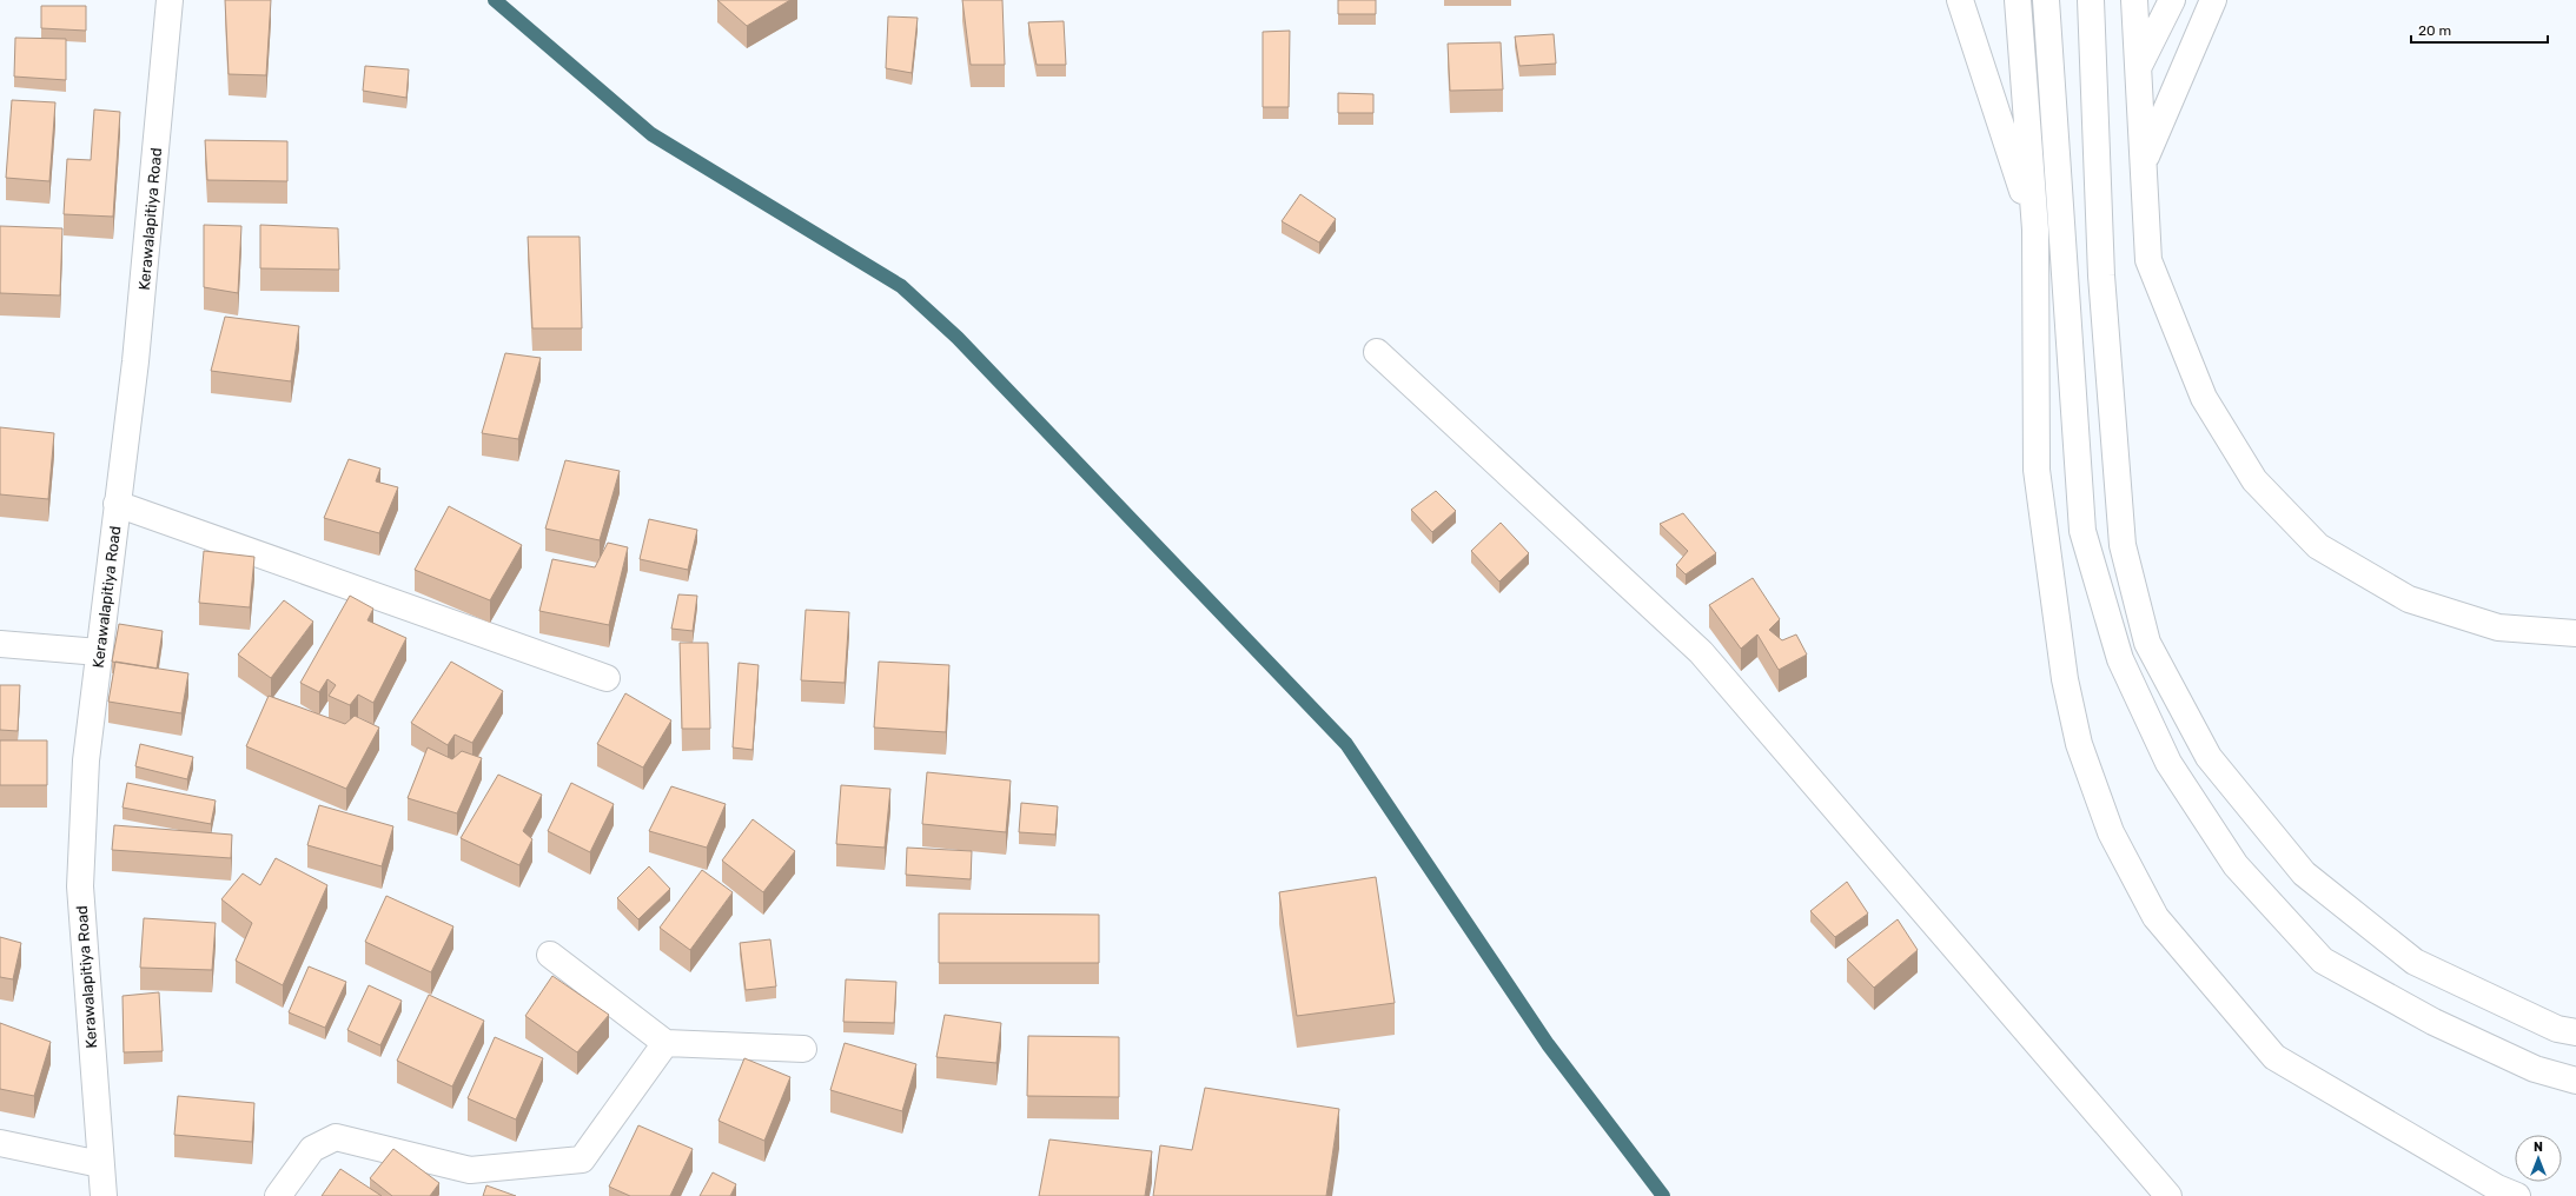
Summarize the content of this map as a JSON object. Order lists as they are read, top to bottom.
{
  "streets": {
    "main road": ["Kerawalapitiya Road"]
  },
  "scale_bar": "20 m",
  "north": "top"
}
